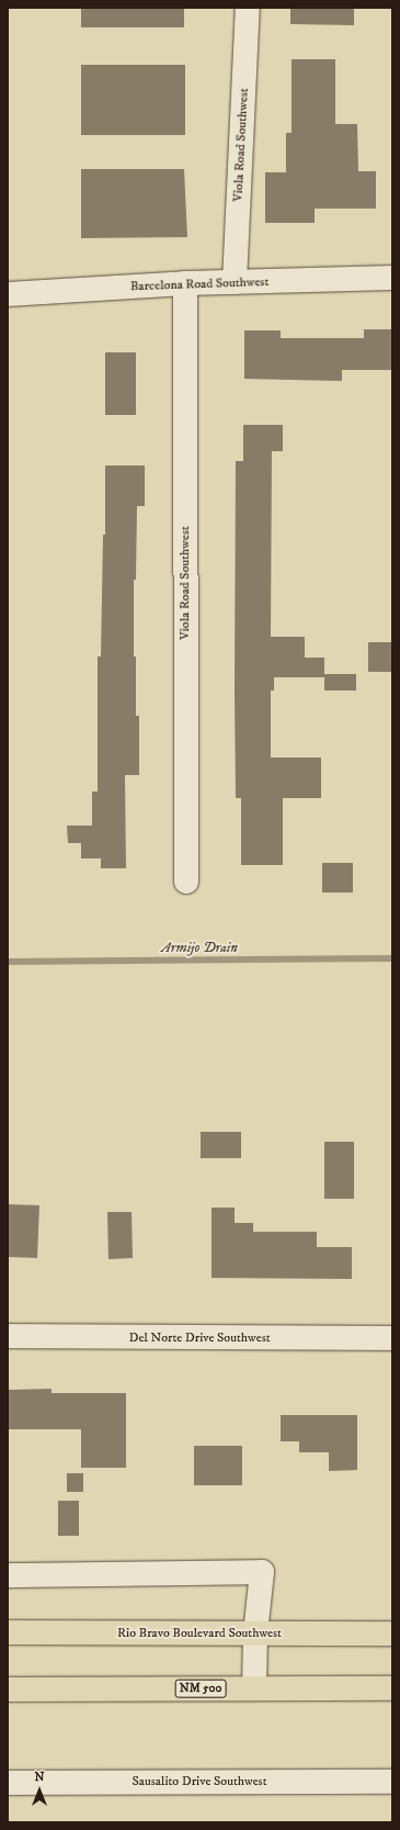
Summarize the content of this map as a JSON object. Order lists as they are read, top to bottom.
{
  "streets": {
    "main road": ["Rio Bravo Boulevard Southwest", "NM 500"],
    "street": [
      "Viola Road Southwest",
      "Barcelona Road Southwest",
      "Del Norte Drive Southwest",
      "Sausalito Drive Southwest"
    ]
  },
  "crossings": [
    ["Viola Road Southwest", "Barcelona Road Southwest"]
  ],
  "water": ["Armijo Drain"],
  "north": "top"
}
